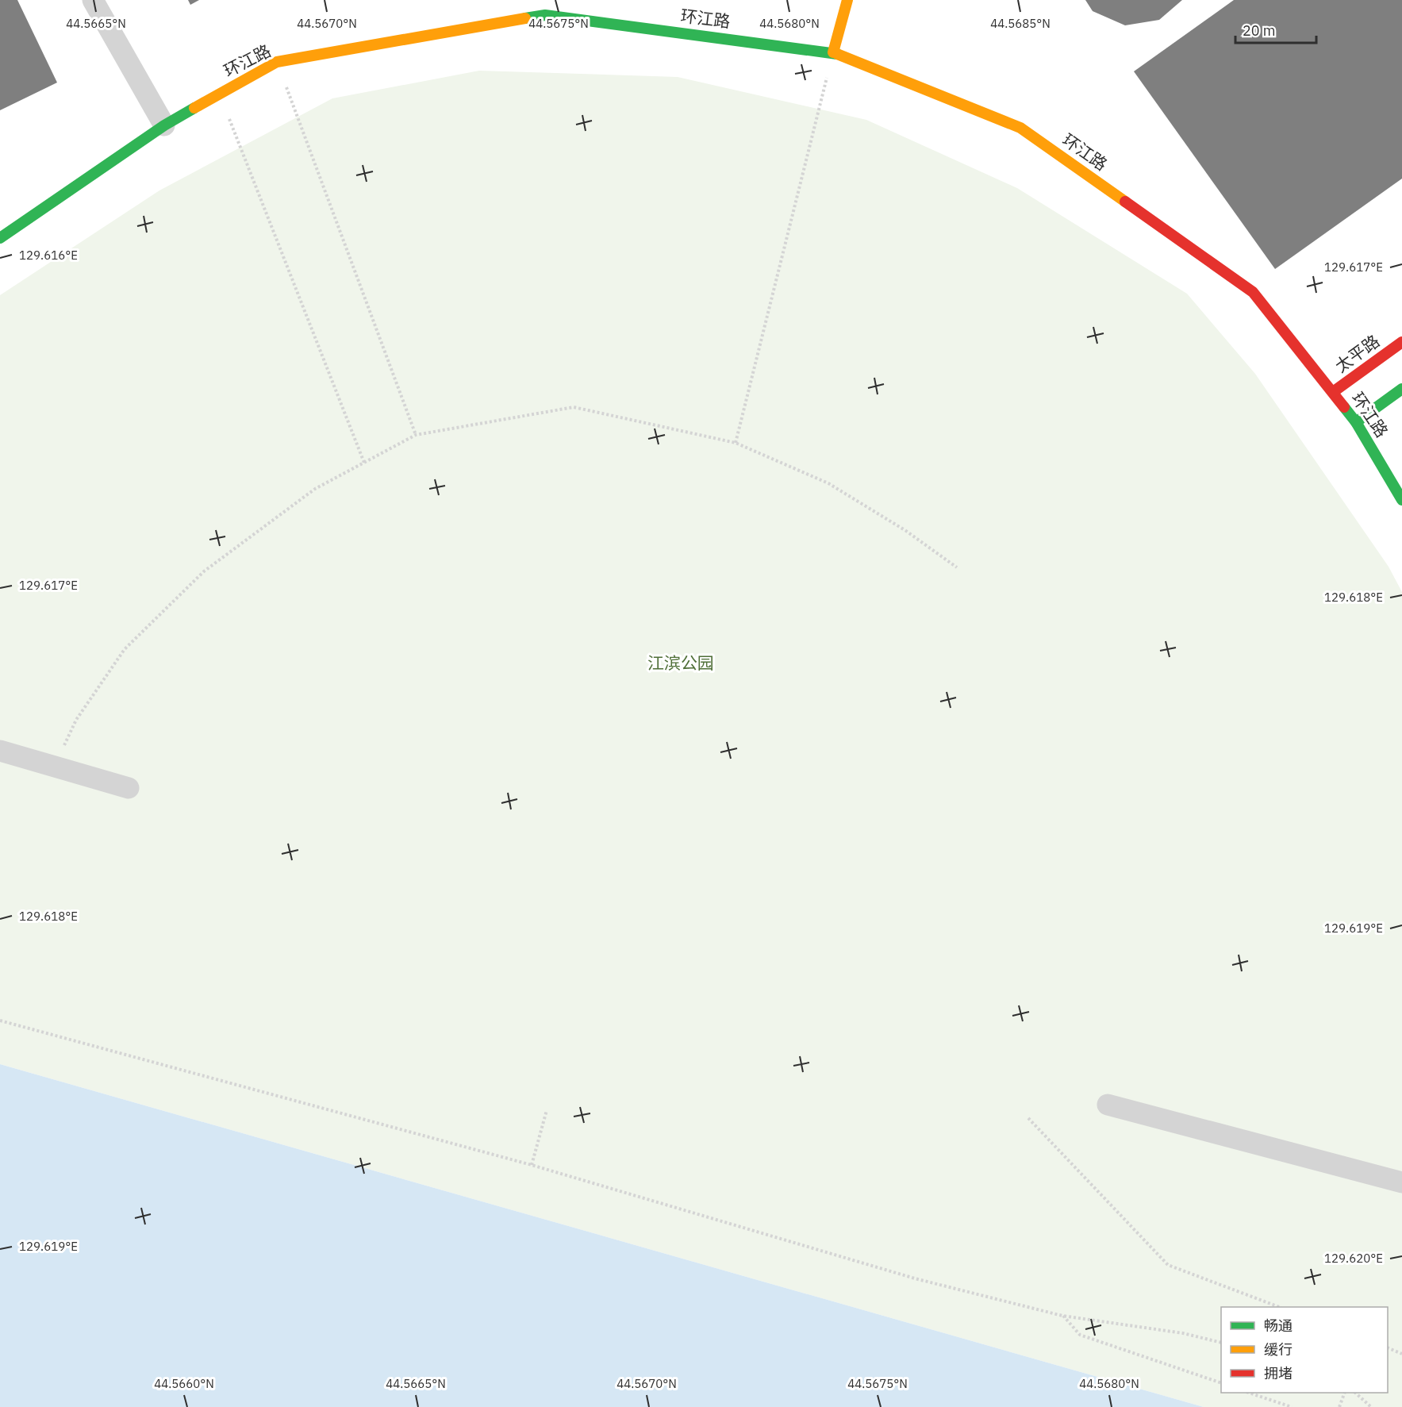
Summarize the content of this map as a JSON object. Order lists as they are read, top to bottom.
{
  "streets": {
    "street": ["环江路", "太平路"]
  },
  "crossings": [
    ["环江路", "太平路"]
  ],
  "parks": ["江滨公园"],
  "legend": ["畅通", "缓行", "拥堵"],
  "scale_bar": "20 m",
  "coordinates": [
    "44.5670°N",
    "44.5680°N",
    "44.5685°N",
    "44.5665°N",
    "44.5675°N",
    "129.616°E",
    "129.617°E",
    "129.618°E",
    "129.619°E",
    "129.620°E",
    "44.5660°N"
  ]
}
